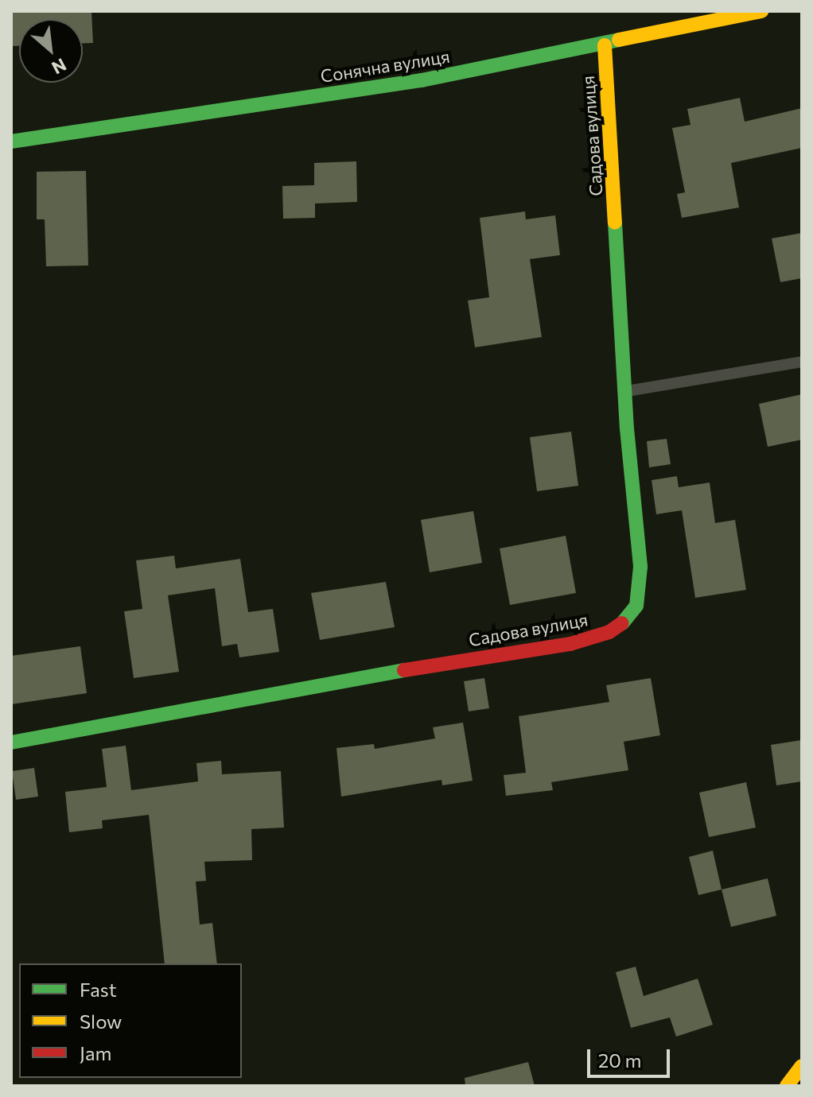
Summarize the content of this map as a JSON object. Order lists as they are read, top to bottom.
{
  "streets": {
    "street": ["Сонячна вулиця", "Садова вулиця"]
  },
  "crossings": [
    ["Сонячна вулиця", "Садова вулиця"]
  ],
  "legend": ["Fast", "Slow", "Jam"],
  "scale_bar": "20 m",
  "north": "bottom right"
}
